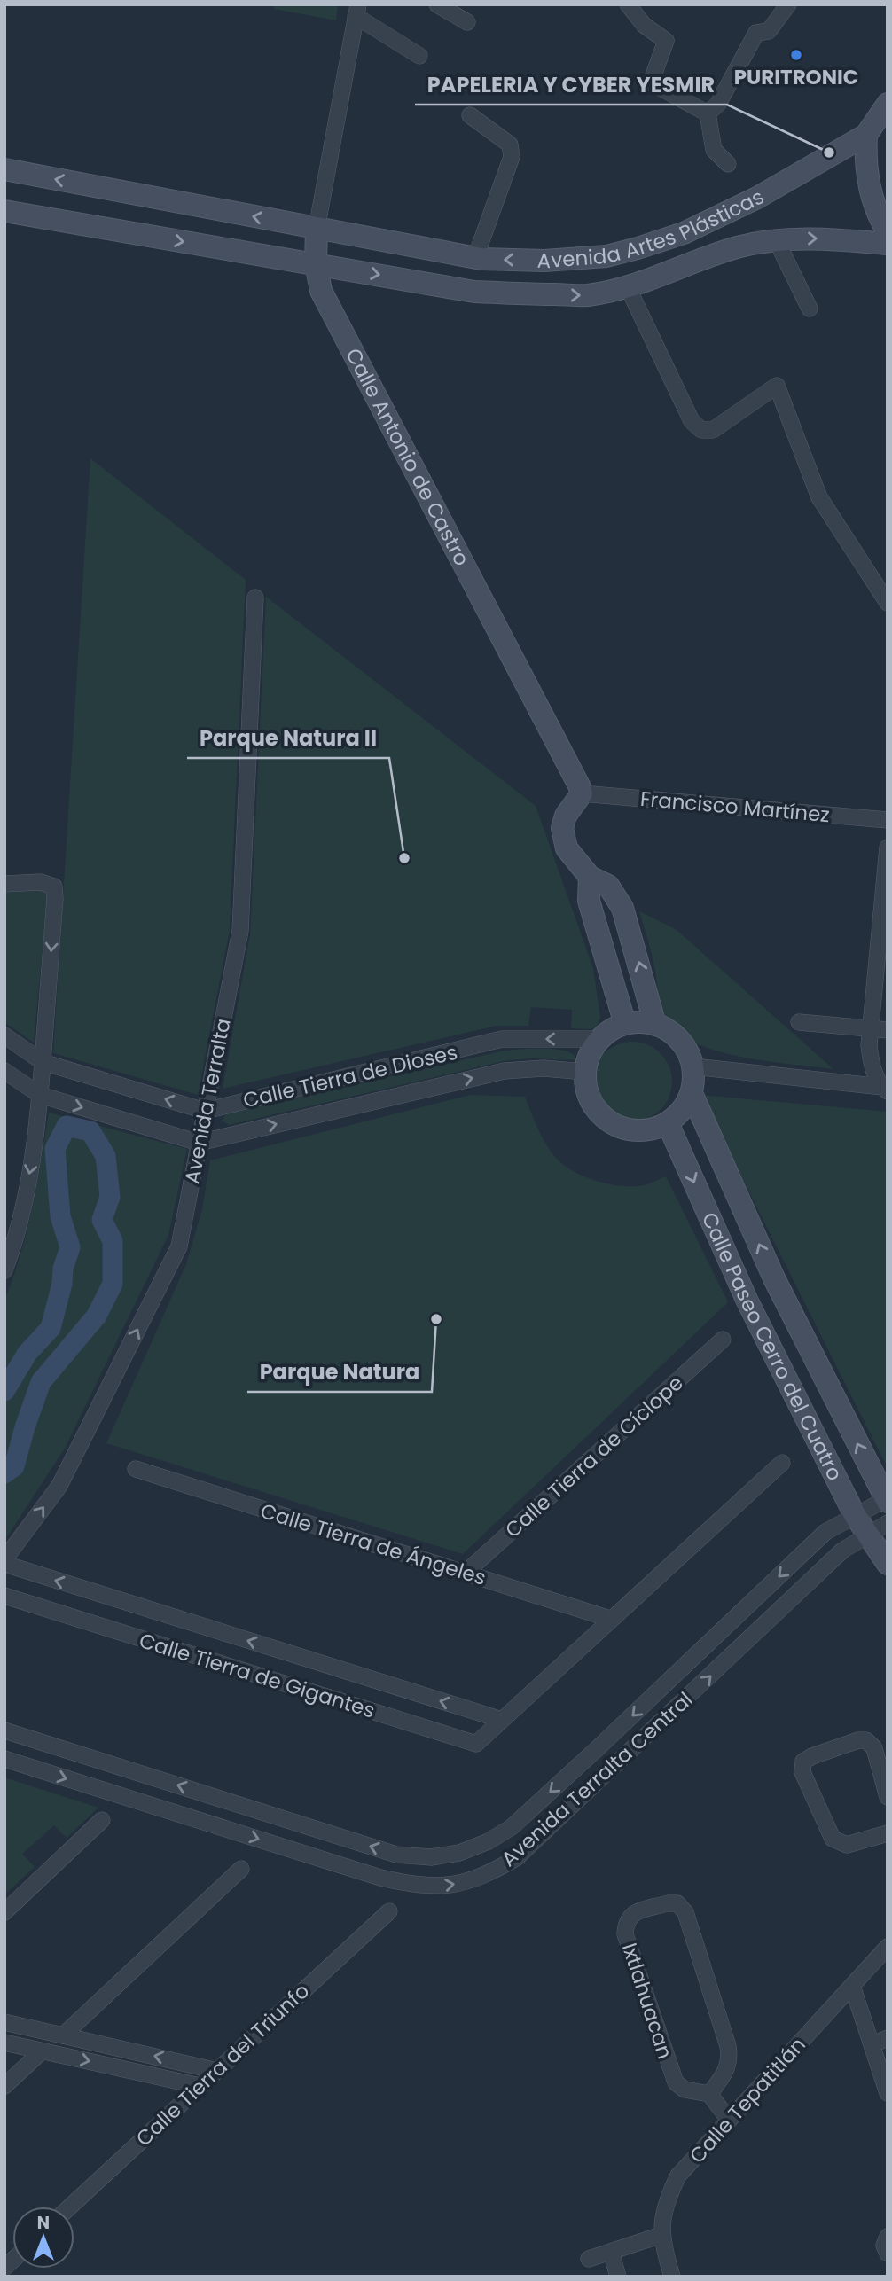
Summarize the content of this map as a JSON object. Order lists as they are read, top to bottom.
{
  "streets": {
    "street": [
      "Avenida Artes Plásticas",
      "Calle Antonio de Castro",
      "Francisco Martínez",
      "Calle Tierra de Dioses",
      "Avenida Terralta",
      "Calle Paseo Cerro del Cuatro",
      "Calle Tierra de Cíclope",
      "Calle Tierra de Ángeles",
      "Calle Tierra de Gigantes",
      "Avenida Terralta Central",
      "Ixtlahuacan",
      "Calle Tierra del Triunfo",
      "Calle Tepatitlán"
    ]
  },
  "crossings": [
    ["Avenida Artes Plásticas", "Calle Antonio de Castro"],
    ["Calle Antonio de Castro", "Francisco Martínez"],
    ["Calle Tierra de Dioses", "Avenida Terralta"],
    ["Calle Tierra de Dioses", "Calle Paseo Cerro del Cuatro"],
    ["Calle Paseo Cerro del Cuatro", "Avenida Terralta Central"],
    ["Calle Tierra de Cíclope", "Calle Tierra de Ángeles"],
    ["Calle Tierra de Ángeles", "Calle Tierra de Gigantes"]
  ],
  "one_way": ["Avenida Terralta"],
  "places": [
    "PURITRONIC",
    "PAPELERIA Y CYBER YESMIR",
    "Parque Natura II",
    "Parque Natura"
  ],
  "north": "top"
}
